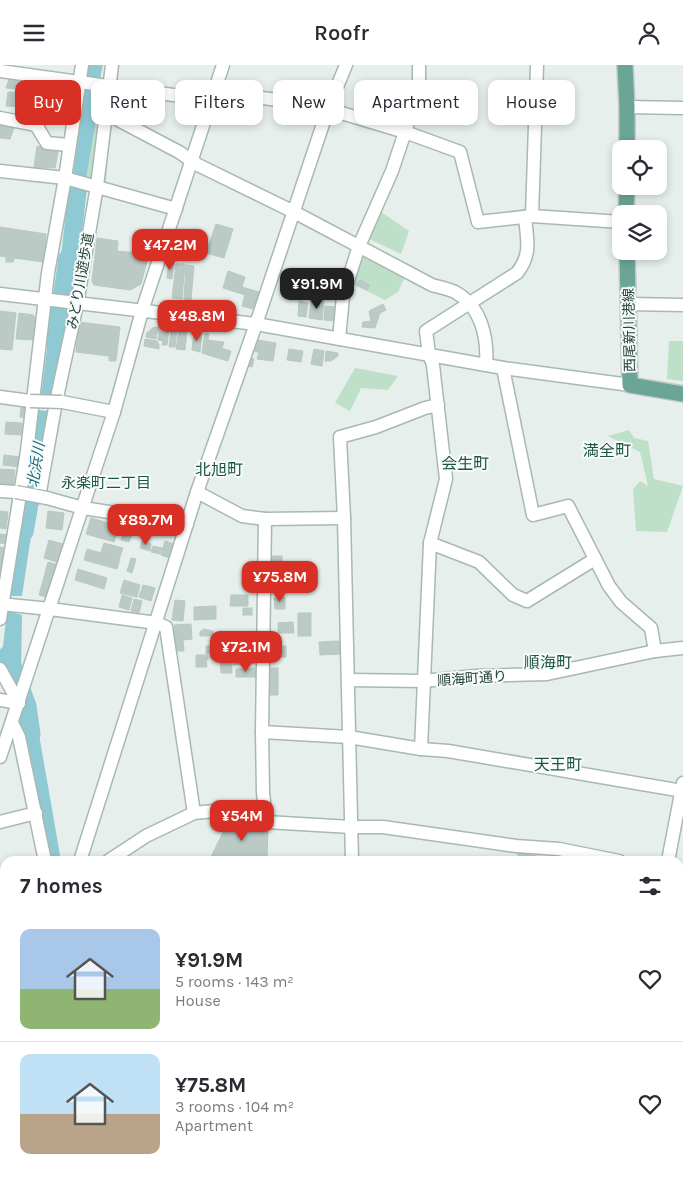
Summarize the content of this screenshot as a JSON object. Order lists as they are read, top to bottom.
{
  "streets": {
    "main road": ["西尾新川港線"],
    "street": ["みどり川遊歩道", "順海町通り"]
  },
  "districts": [
    "満全町",
    "会生町",
    "北旭町",
    "永楽町二丁目",
    "順海町",
    "天王町"
  ],
  "water": ["北浜川"],
  "page": {
    "header": "Roofr",
    "chip": [
      "Buy",
      "Rent",
      "Filters",
      "New",
      "Apartment",
      "House"
    ],
    "price": [
      "¥47.2M",
      "¥91.9M",
      "¥48.8M",
      "¥89.7M",
      "¥75.8M",
      "¥72.1M",
      "¥54M"
    ],
    "heading": "7 homes",
    "list": [
      {
        "name": "¥91.9M",
        "note": "5 rooms · 143 m² · House"
      },
      {
        "name": "¥75.8M",
        "note": "3 rooms · 104 m² · Apartment"
      }
    ]
  }
}
